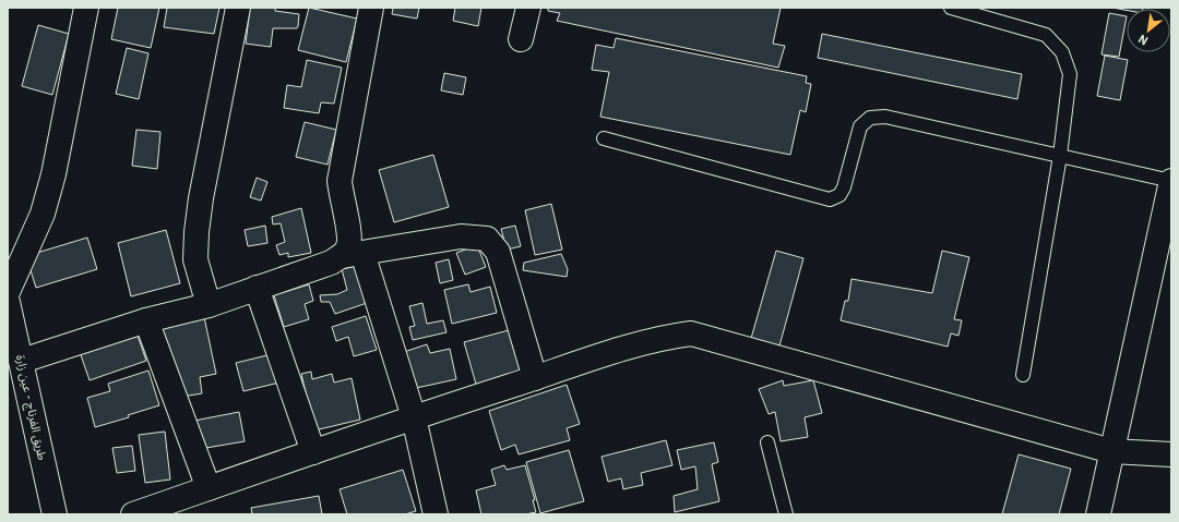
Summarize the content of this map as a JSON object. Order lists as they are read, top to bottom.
{
  "streets": {
    "street": ["طريق الفرناج - عين زارة"]
  },
  "north": "bottom left"
}
